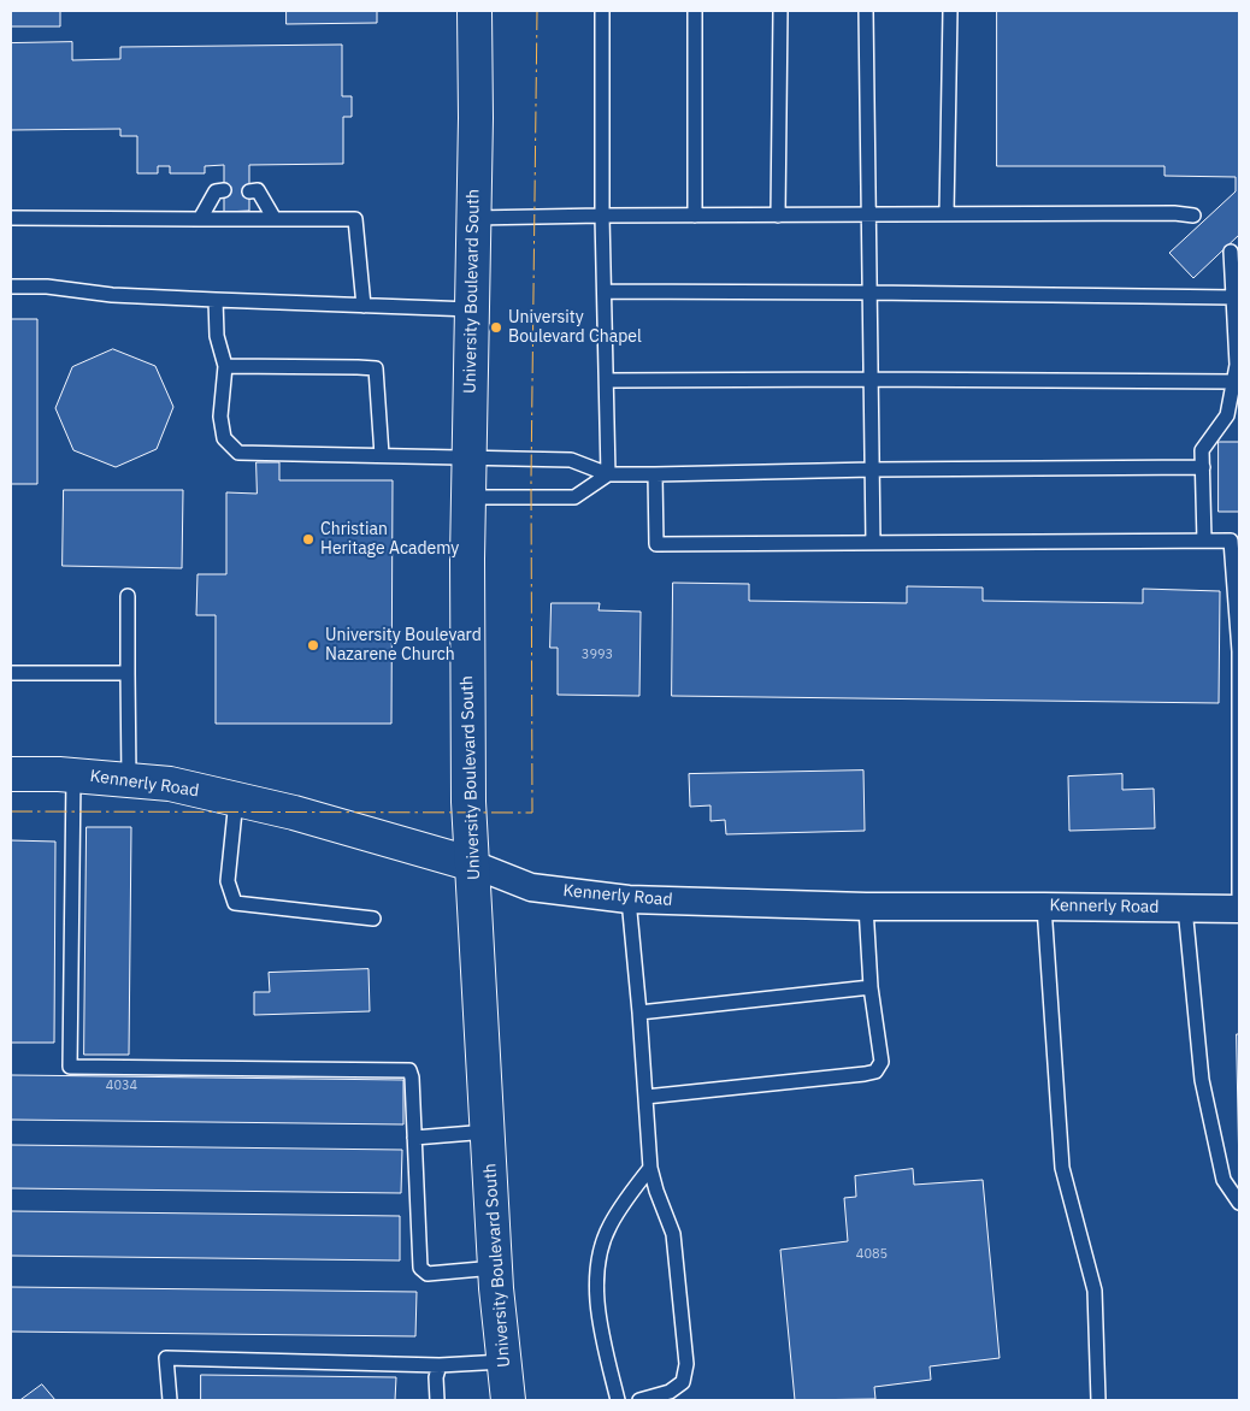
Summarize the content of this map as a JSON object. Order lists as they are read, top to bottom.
{
  "streets": {
    "main road": ["University Boulevard South", "Kennerly Road"]
  },
  "crossings": [
    ["University Boulevard South", "Kennerly Road"]
  ],
  "places": ["University Boulevard Chapel", "Christian Heritage Academy", "University Boulevard Nazarene Church"],
  "house_numbers": ["3993", "4034", "4085"]
}
